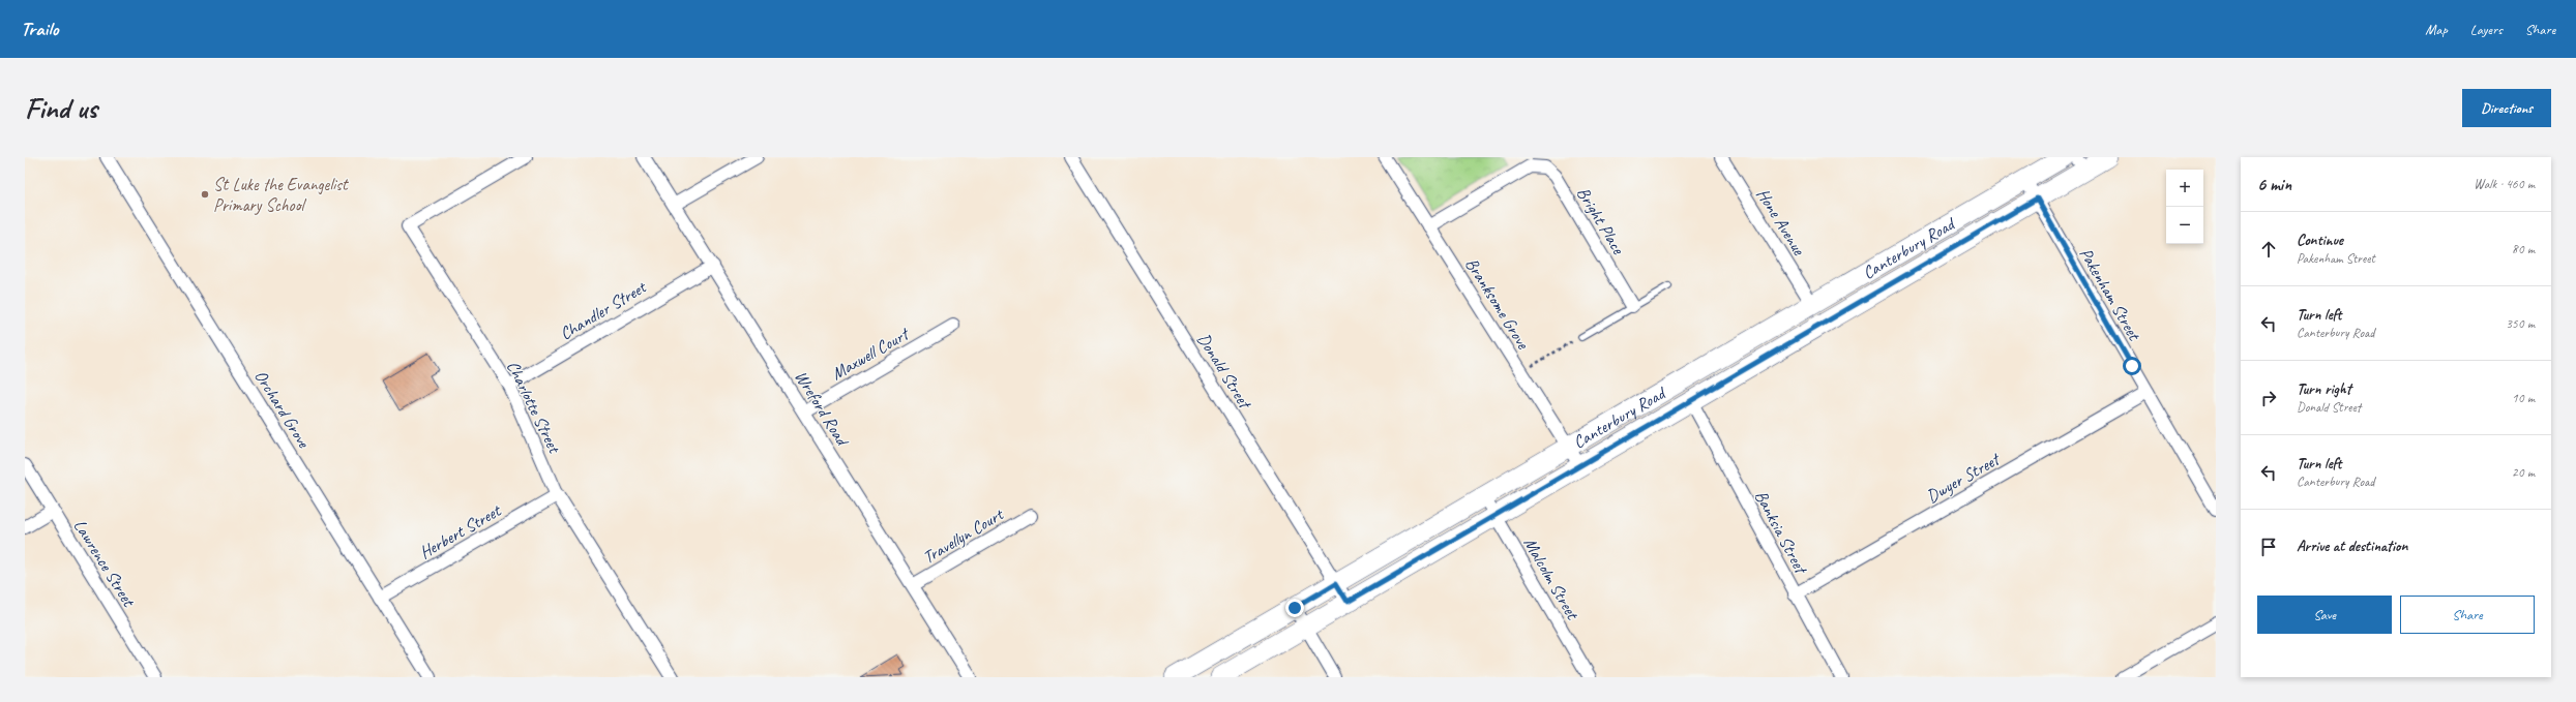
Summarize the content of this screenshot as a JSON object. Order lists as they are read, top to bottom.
{
  "streets": {
    "main road": ["Canterbury Road"],
    "street": [
      "Bright Place",
      "Hone Avenue",
      "Pakenham Street",
      "Branksome Grove",
      "Chandler Street",
      "Maxwell Court",
      "Donald Street",
      "Charlotte Street",
      "Wreford Road",
      "Orchard Grove",
      "Dwyer Street",
      "Herbert Street",
      "Banksia Street",
      "Travellyn Court",
      "Lawrence Street",
      "Malcolm Street"
    ]
  },
  "crossings": [
    ["Bright Place", "Branksome Grove"],
    ["Hone Avenue", "Canterbury Road"],
    ["Canterbury Road", "Pakenham Street"],
    ["Canterbury Road", "Branksome Grove"],
    ["Canterbury Road", "Donald Street"],
    ["Canterbury Road", "Banksia Street"],
    ["Canterbury Road", "Malcolm Street"],
    ["Pakenham Street", "Dwyer Street"],
    ["Chandler Street", "Charlotte Street"],
    ["Chandler Street", "Wreford Road"],
    ["Maxwell Court", "Wreford Road"],
    ["Charlotte Street", "Herbert Street"],
    ["Wreford Road", "Travellyn Court"],
    ["Orchard Grove", "Herbert Street"],
    ["Dwyer Street", "Banksia Street"]
  ],
  "places": ["St Luke the Evangelist Primary School"],
  "page": {
    "header": "Trailo",
    "nav": ["Map", "Layers", "Share"],
    "buttons": [
      "Directions",
      ["Save", "Share"]
    ],
    "title": "Find us",
    "heading": ["6 min", "Walk · 460 m"],
    "map_buttons": ["+", "−"],
    "list": [
      ["Continue", "Pakenham Street", "80 m"],
      ["Turn left", "Canterbury Road", "350 m"],
      ["Turn right", "Donald Street", "10 m"],
      ["Turn left", "Canterbury Road", "20 m"],
      "Arrive at destination"
    ]
  }
}
